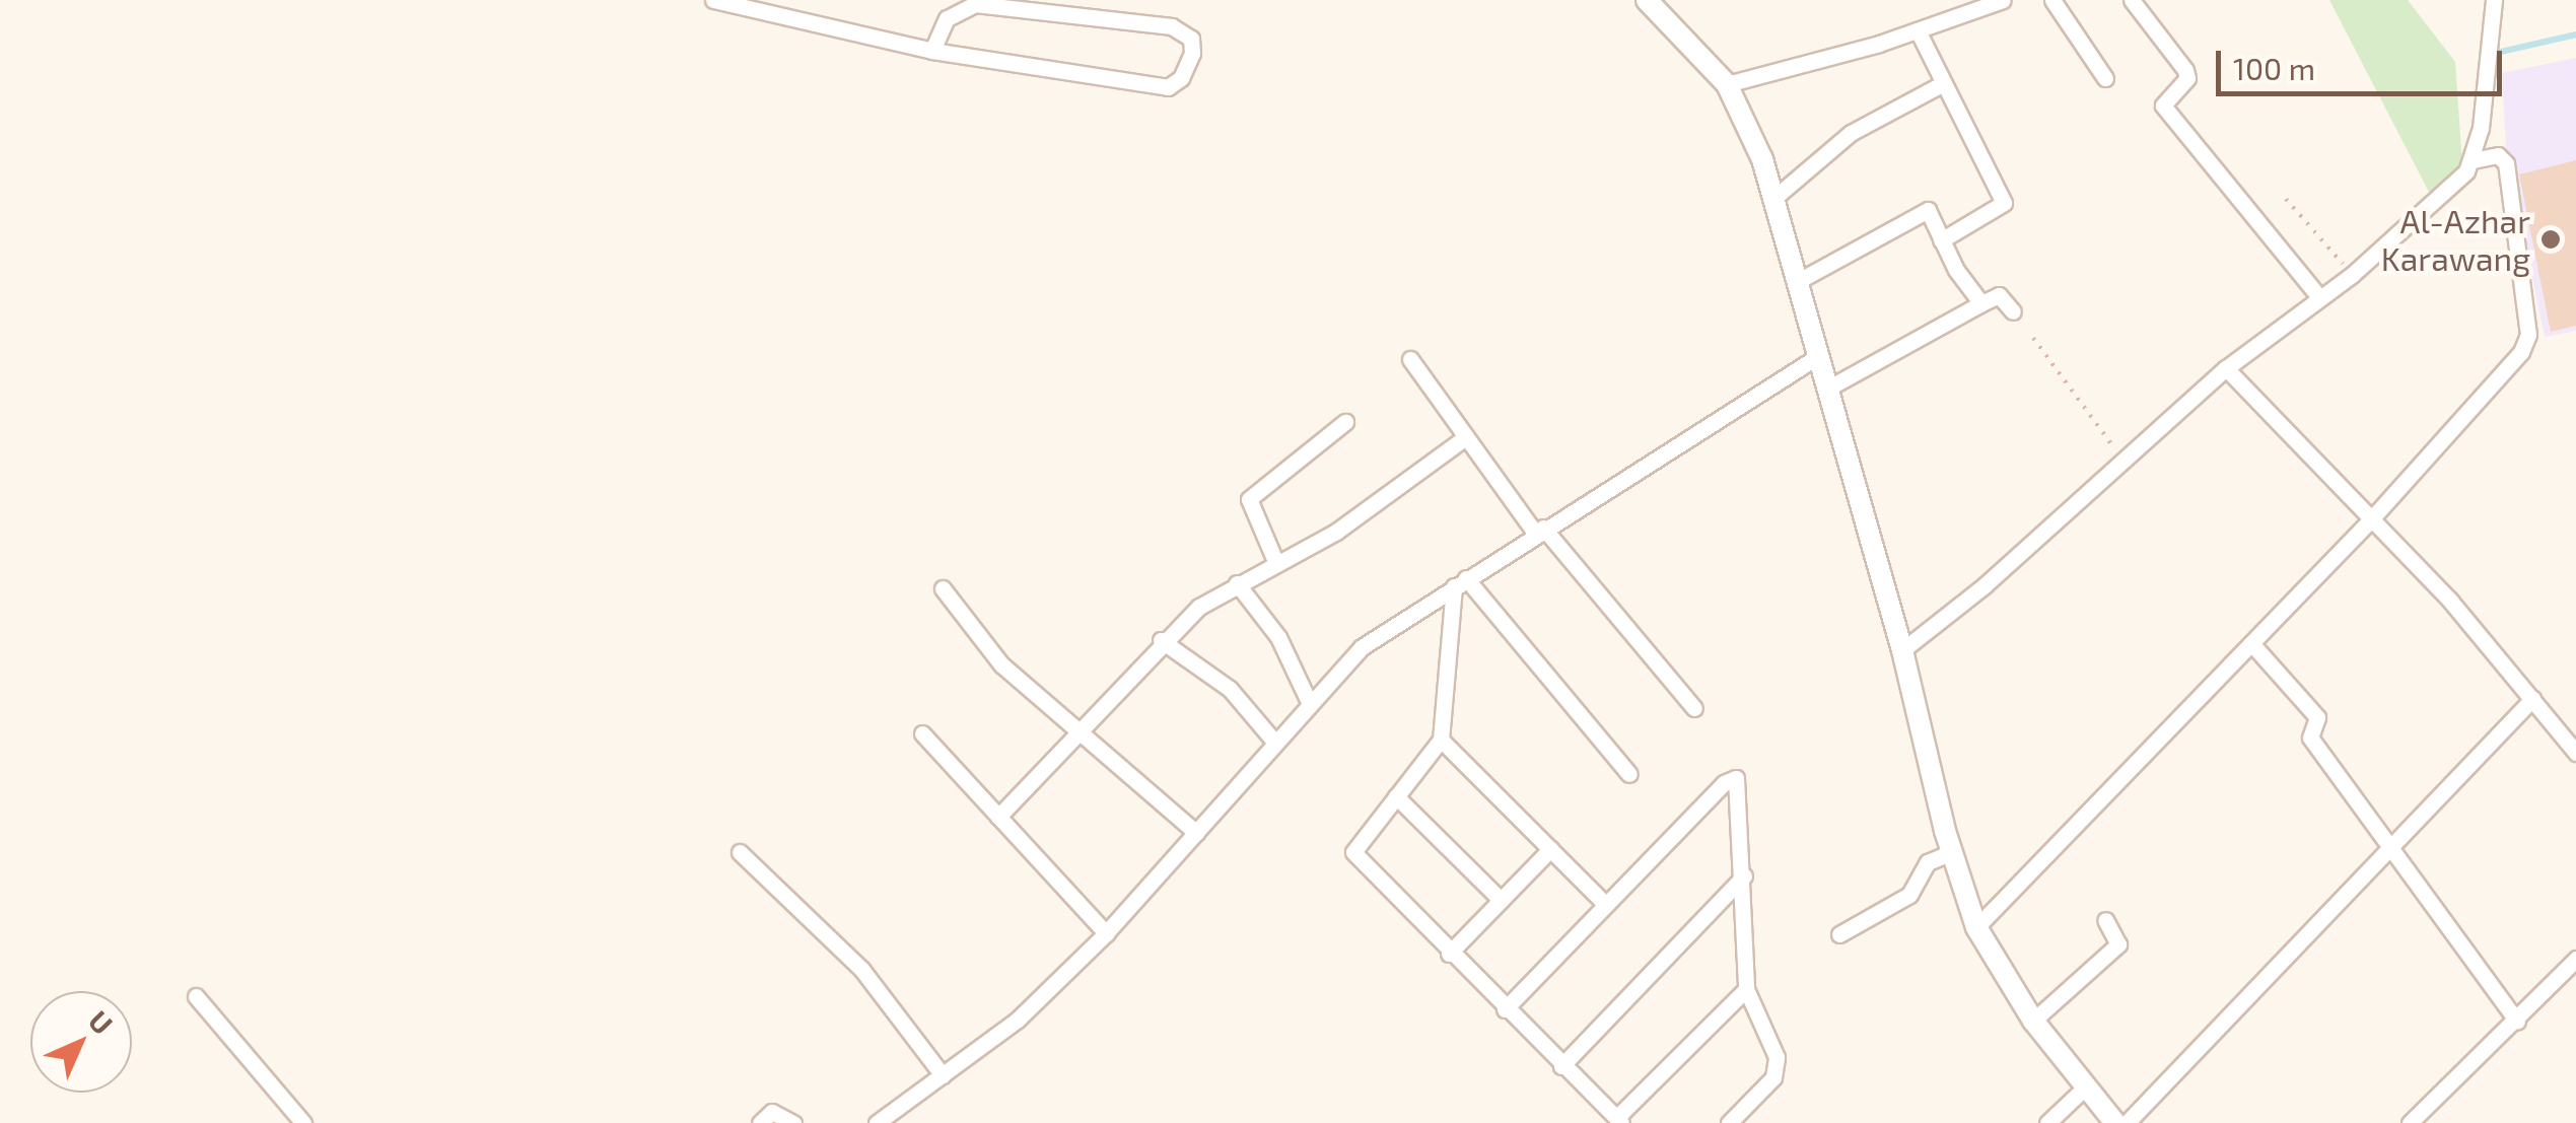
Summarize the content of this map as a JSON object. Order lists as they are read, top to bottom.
{
  "places": ["Al-Azhar Karawang"],
  "scale_bar": "100 m",
  "north": "top right"
}
